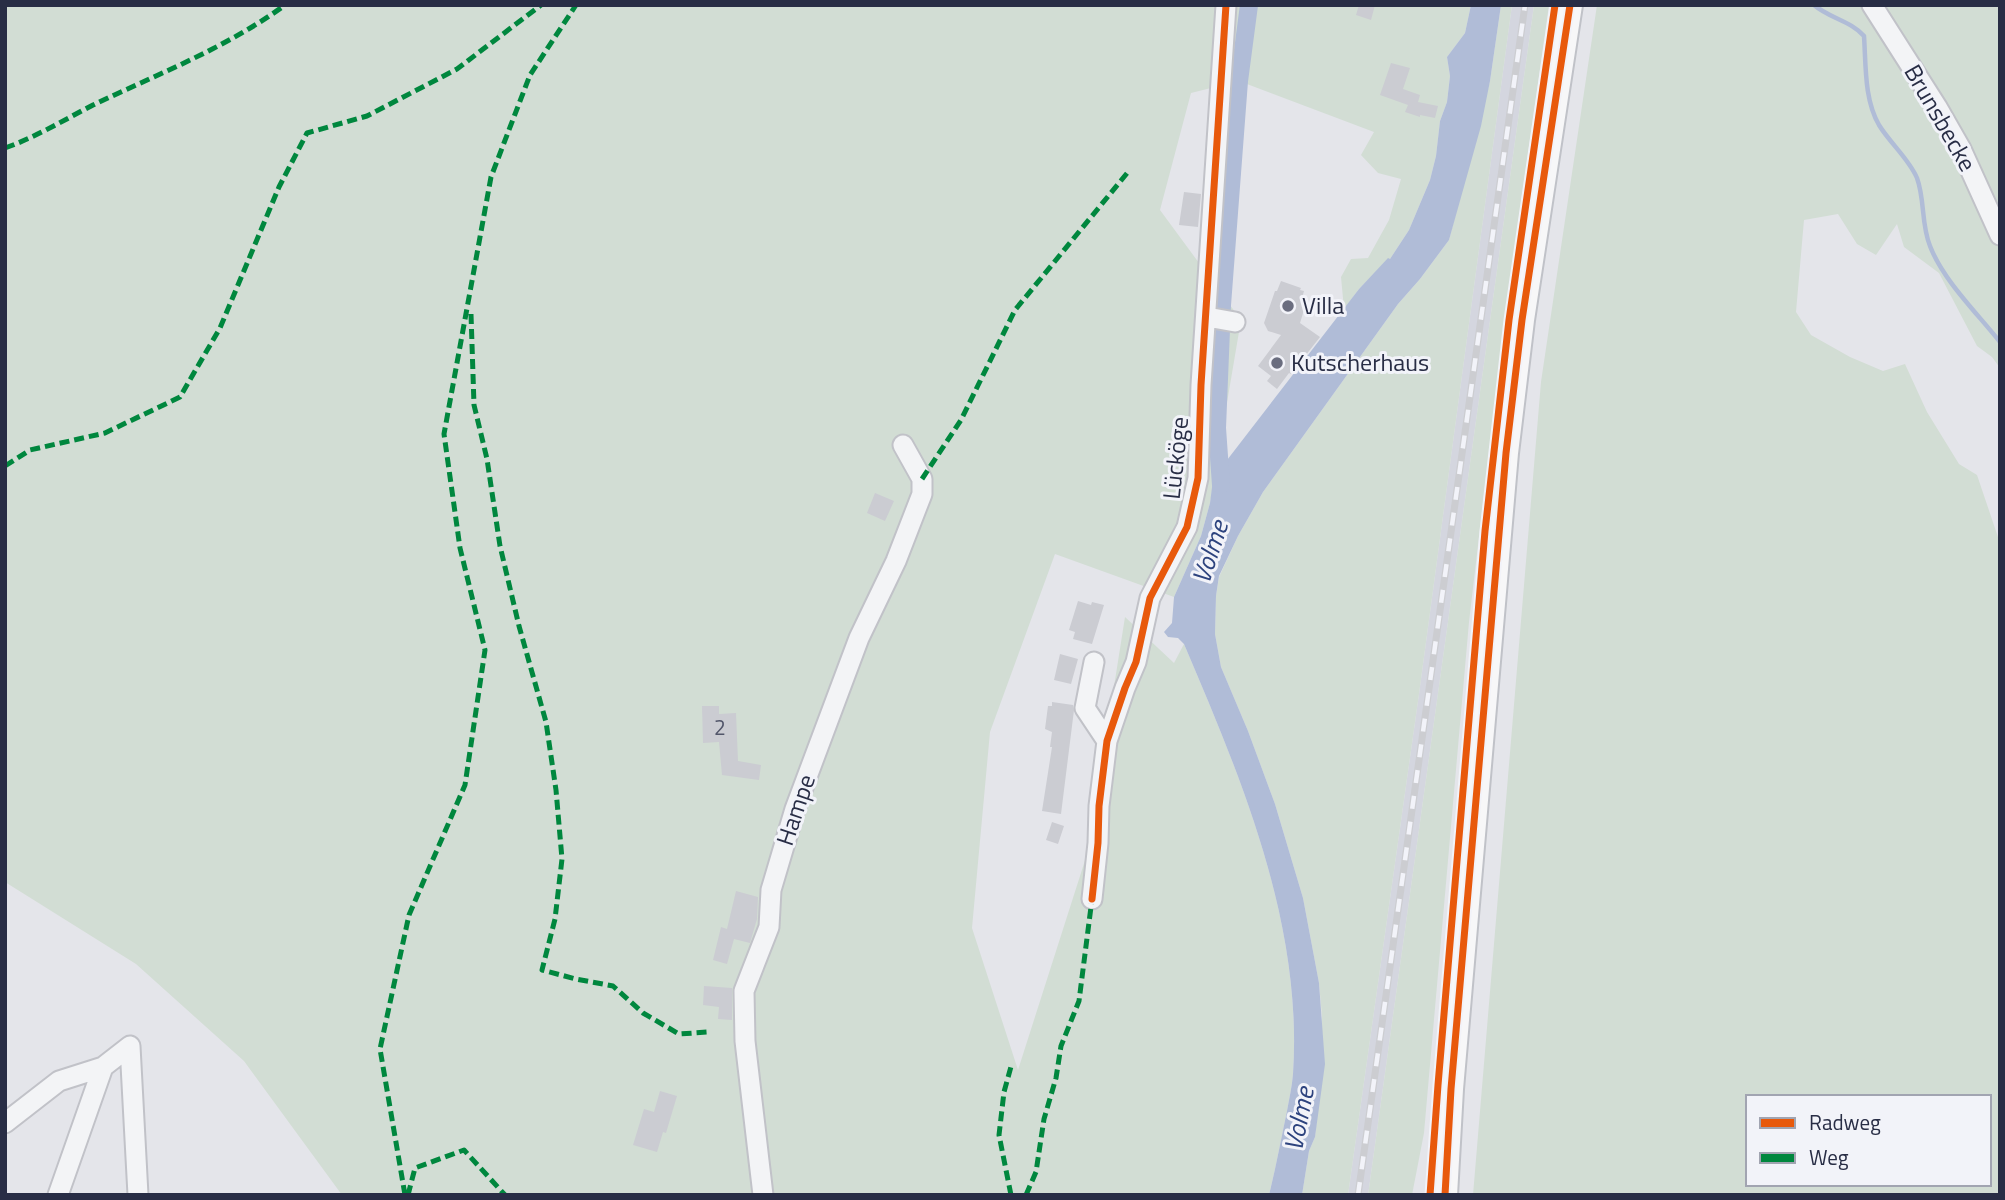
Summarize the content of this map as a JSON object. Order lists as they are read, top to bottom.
{
  "streets": {
    "street": ["Brunsbecke", "Lücköge", "Hampe"]
  },
  "water": ["Volme"],
  "places": ["Villa", "Kutscherhaus"],
  "house_numbers": ["2"],
  "legend": ["Radweg", "Weg"]
}
